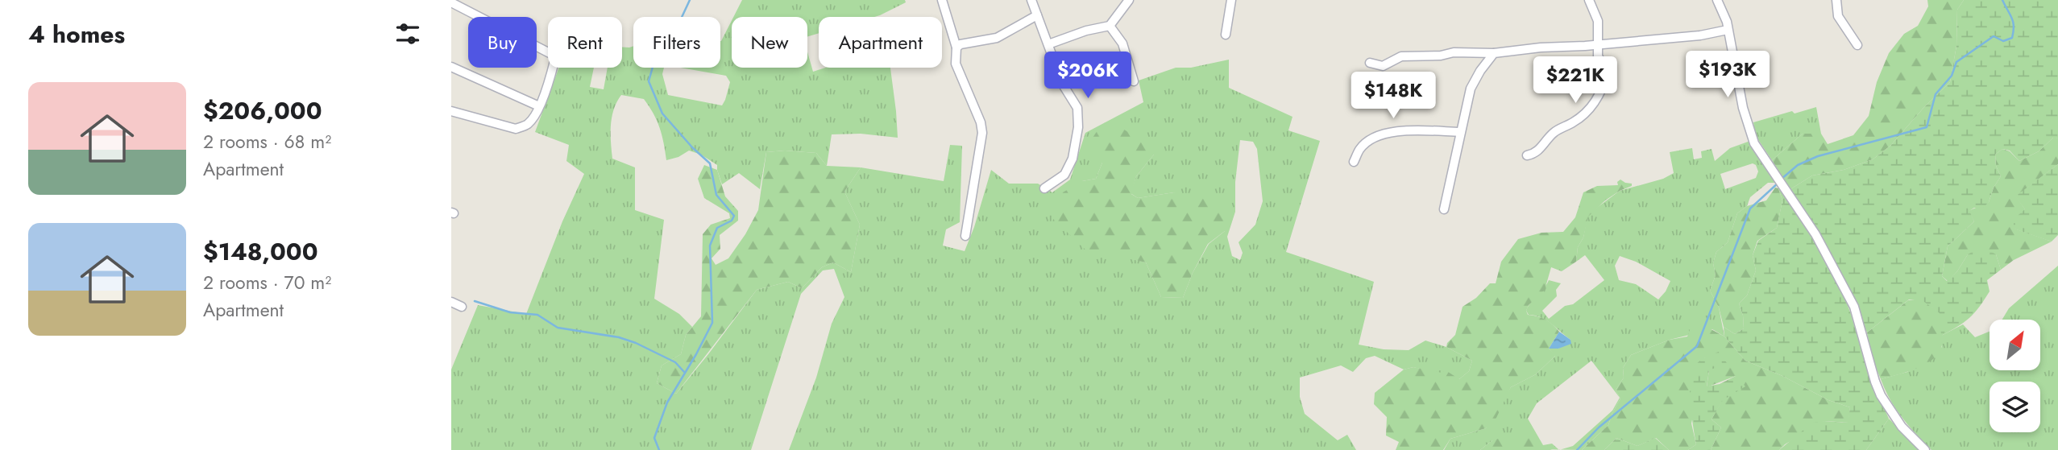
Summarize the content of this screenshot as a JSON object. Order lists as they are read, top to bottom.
{
  "north": "top right",
  "page": {
    "heading": "4 homes",
    "chip": [
      "Buy",
      "Rent",
      "Filters",
      "New",
      "Apartment"
    ],
    "price": [
      "$193K",
      "$206K",
      "$221K",
      "$148K"
    ],
    "list": [
      {
        "name": "$206,000",
        "note": "2 rooms · 68 m² · Apartment"
      },
      {
        "name": "$148,000",
        "note": "2 rooms · 70 m² · Apartment"
      }
    ]
  }
}
